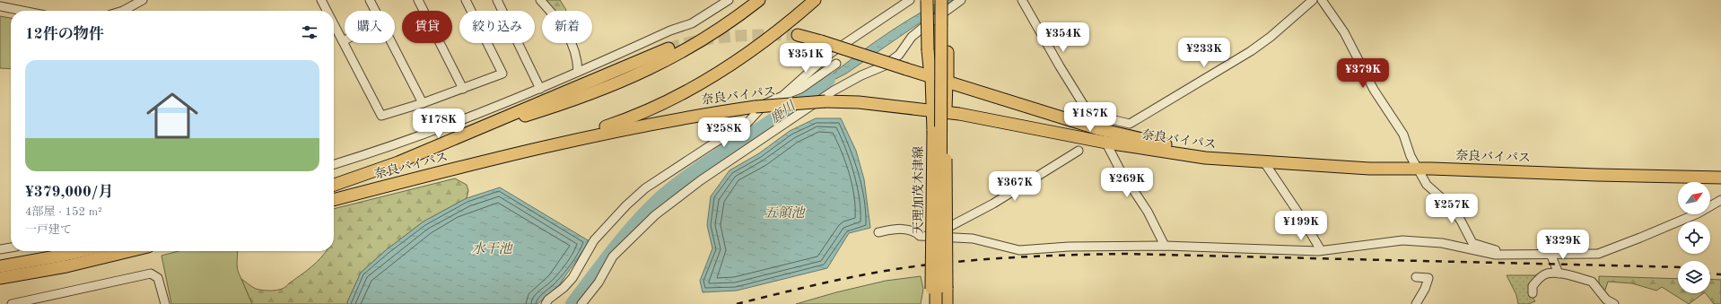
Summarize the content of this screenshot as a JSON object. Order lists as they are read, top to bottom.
{
  "streets": {
    "highway": ["奈良バイパス"],
    "main road": ["天理加茂木津線"]
  },
  "crossings": [
    ["奈良バイパス", "天理加茂木津線"]
  ],
  "water": ["鹿川", "五領池", "水干池"],
  "north": "top right",
  "page": {
    "chip": [
      "購入",
      "賃貸",
      "絞り込み",
      "新着"
    ],
    "heading": "12件の物件",
    "price": [
      "¥354K",
      "¥233K",
      "¥351K",
      "¥379K",
      "¥187K",
      "¥178K",
      "¥258K",
      "¥269K",
      "¥367K",
      "¥257K",
      "¥199K",
      "¥329K"
    ],
    "list": [
      {
        "name": "¥379,000/月",
        "note": "4部屋 · 152 m² · 一戸建て"
      }
    ]
  }
}
